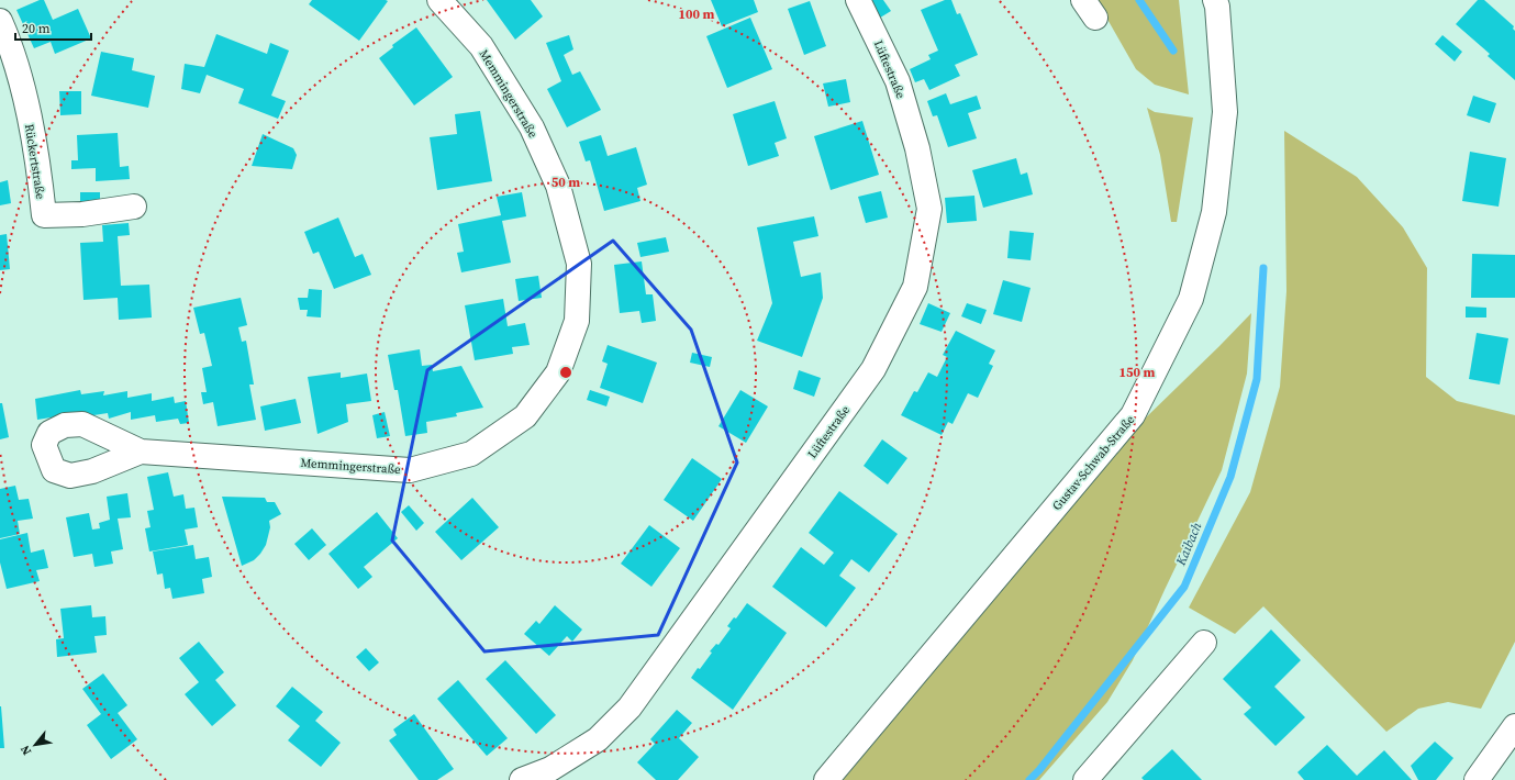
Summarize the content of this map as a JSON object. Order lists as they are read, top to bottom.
{
  "streets": {
    "street": [
      "Lüftestraße",
      "Memmingerstraße",
      "Rückertstraße",
      "Gustav-Schwab-Straße"
    ]
  },
  "water": ["Kaibach"],
  "scale_bar": "20 m",
  "north": "bottom left",
  "rings": ["100 m", "50 m", "150 m"]
}
